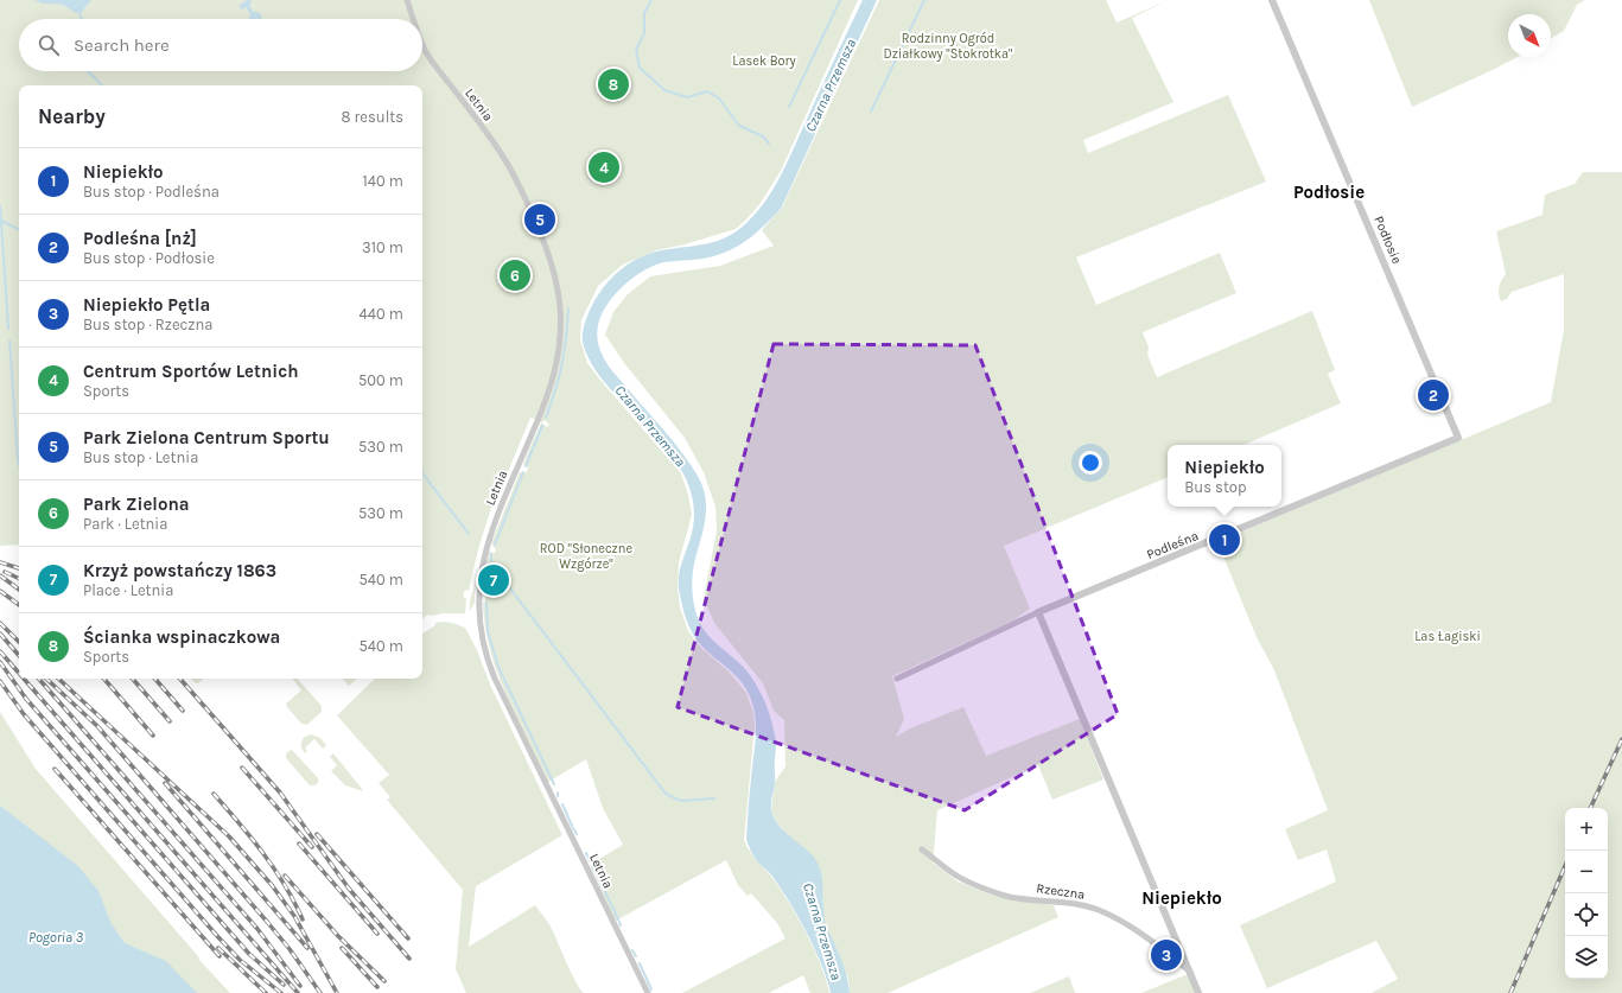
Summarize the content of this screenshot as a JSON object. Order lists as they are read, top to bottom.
{
  "streets": {
    "street": [
      "Letnia",
      "Podłosie",
      "Podleśna",
      "Rzeczna"
    ]
  },
  "crossings": [
    ["Podłosie", "Podleśna"]
  ],
  "districts": ["Podłosie", "Niepiekło"],
  "water": ["Czarna Przemsza", "Pogoria 3"],
  "parks": [
    "Rodzinny Ogród Działkowy \"Stokrotka\"",
    "Lasek Bory",
    "ROD \"Słoneczne Wzgórze\"",
    "Las Łagiski"
  ],
  "north": "bottom right",
  "page": {
    "search": "Search here",
    "pins": [
      "8",
      "4",
      "5",
      "6",
      "2",
      "1",
      "7",
      "3"
    ],
    "heading": ["Nearby", "8 results"],
    "list": [
      {
        "mark": "1",
        "name": "Niepiekło",
        "note": "Bus stop · Podleśna",
        "value": "140 m"
      },
      {
        "mark": "2",
        "name": "Podleśna [nż]",
        "note": "Bus stop · Podłosie",
        "value": "310 m"
      },
      {
        "mark": "3",
        "name": "Niepiekło Pętla",
        "note": "Bus stop · Rzeczna",
        "value": "440 m"
      },
      {
        "mark": "4",
        "name": "Centrum Sportów Letnich",
        "note": "Sports",
        "value": "500 m"
      },
      {
        "mark": "5",
        "name": "Park Zielona Centrum Sportu",
        "note": "Bus stop · Letnia",
        "value": "530 m"
      },
      {
        "mark": "6",
        "name": "Park Zielona",
        "note": "Park · Letnia",
        "value": "530 m"
      },
      {
        "mark": "7",
        "name": "Krzyż powstańczy 1863",
        "note": "Place · Letnia",
        "value": "540 m"
      },
      {
        "mark": "8",
        "name": "Ścianka wspinaczkowa",
        "note": "Sports",
        "value": "540 m"
      }
    ],
    "popup": ["Niepiekło", "Bus stop"],
    "map_buttons": ["+", "−"]
  }
}
